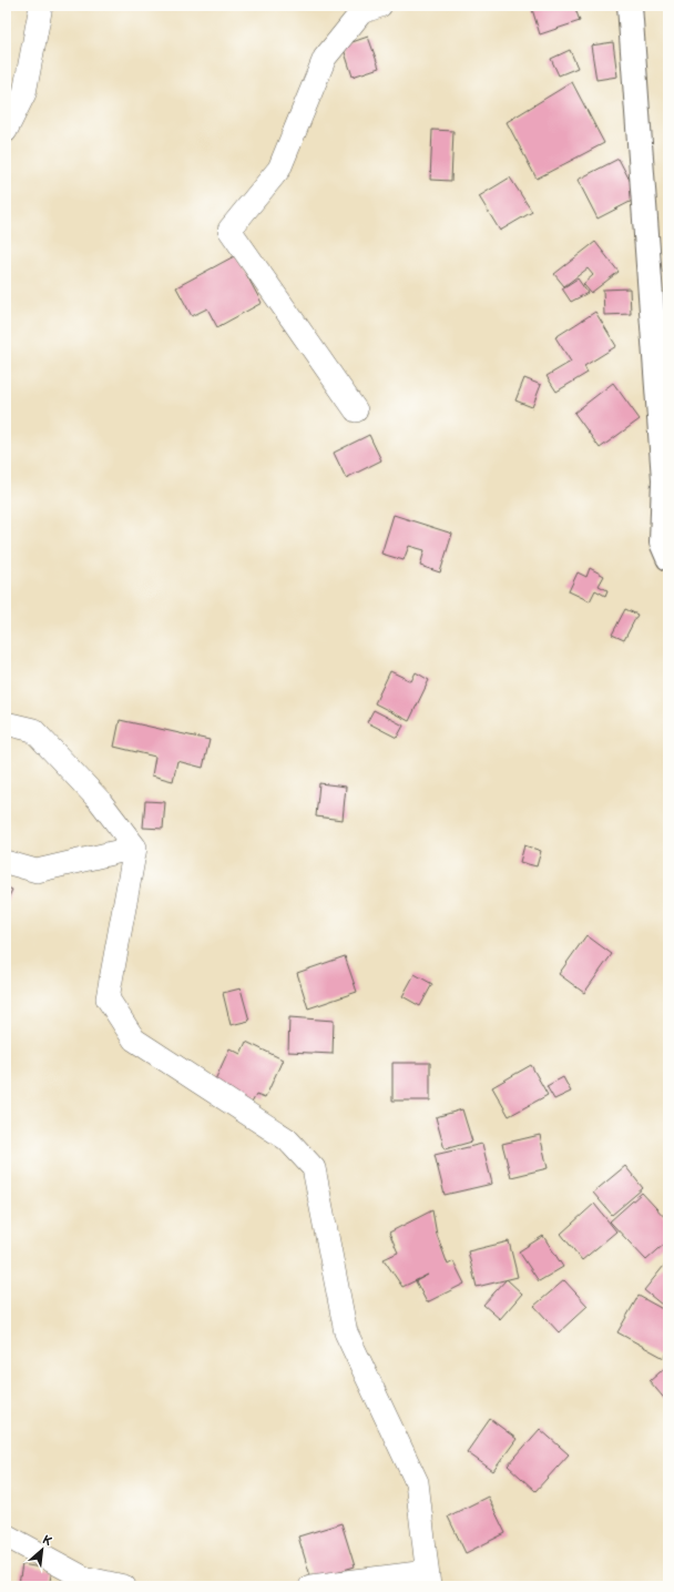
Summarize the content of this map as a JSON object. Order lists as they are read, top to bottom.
{
  "north": "top right"
}
